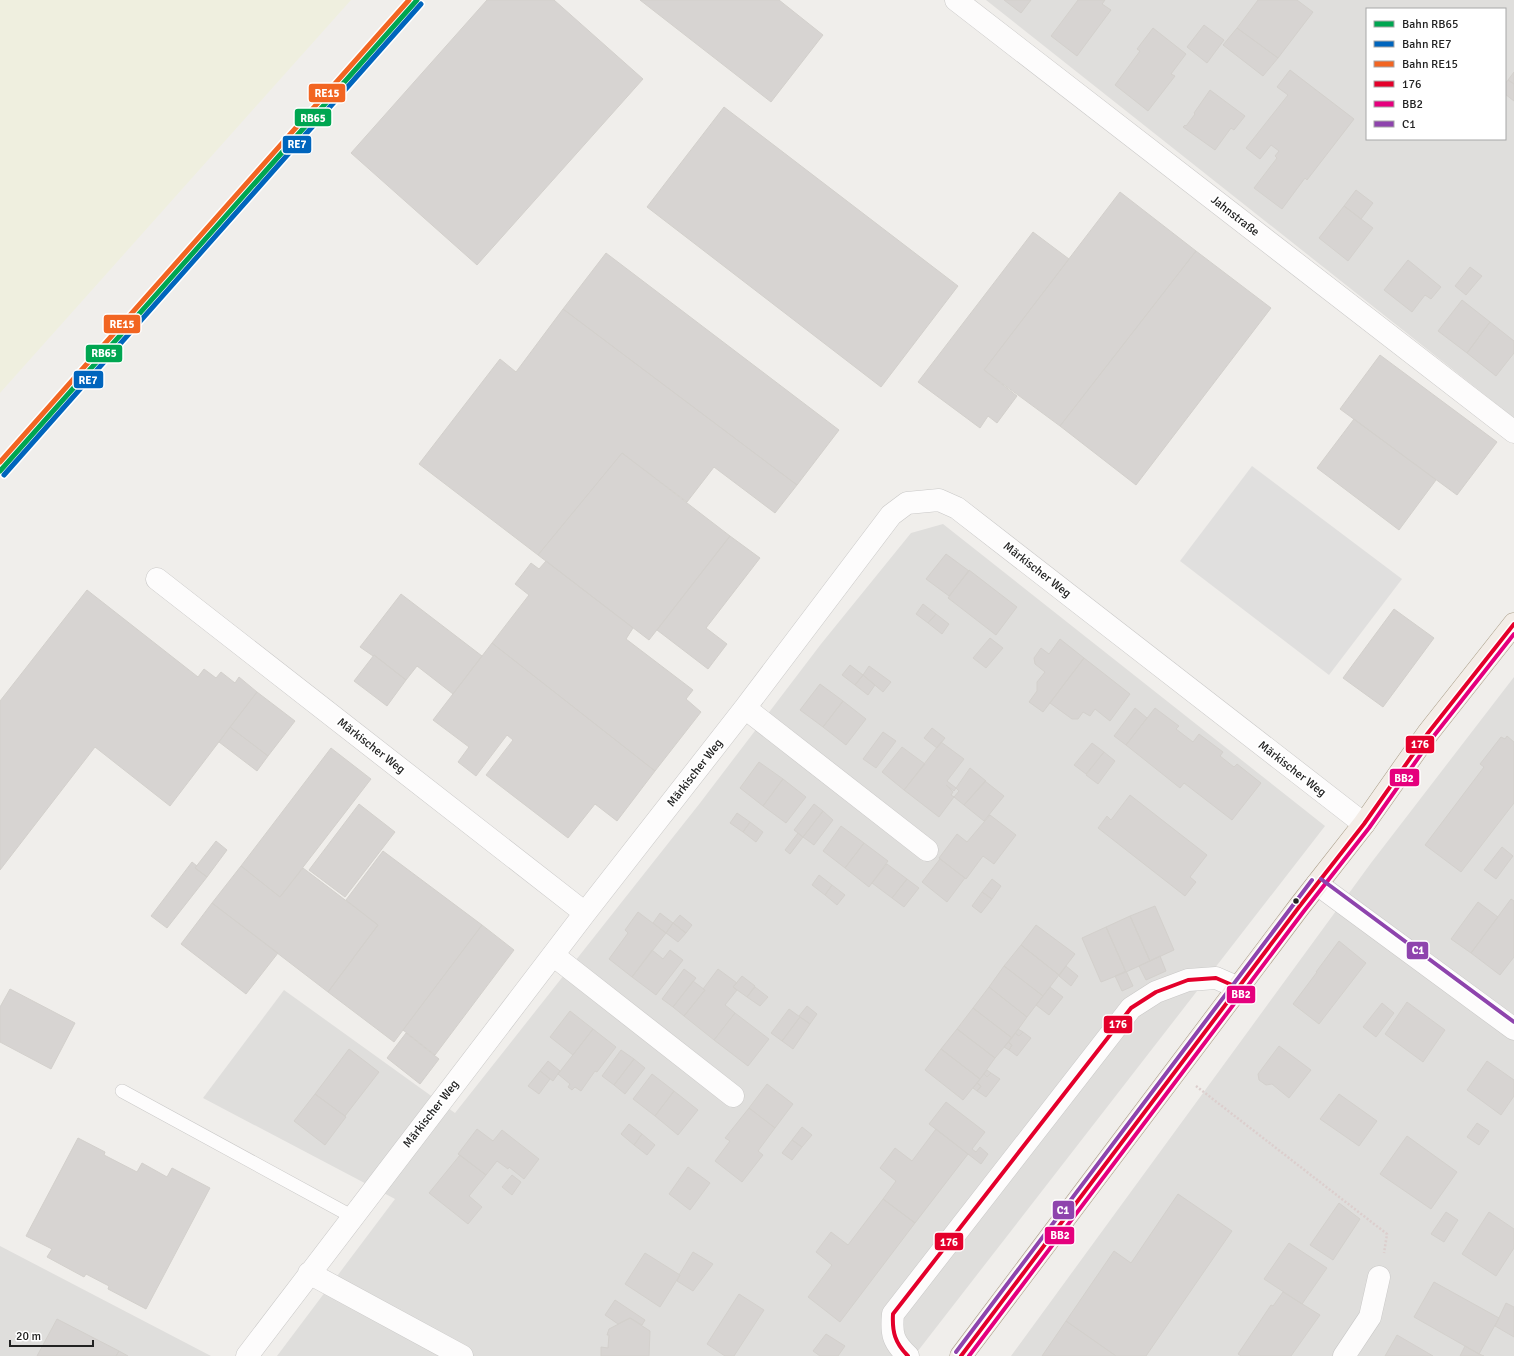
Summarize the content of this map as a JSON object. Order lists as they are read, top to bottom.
{
  "streets": {
    "street": ["Jahnstraße", "Märkischer Weg"]
  },
  "lines": [
    "rail line RB65",
    "rail line RE15",
    "rail line RE7",
    "transit line 176",
    "transit line BB2",
    "transit line C1"
  ],
  "legend": [
    "Bahn RB65",
    "Bahn RE7",
    "Bahn RE15",
    "176",
    "BB2",
    "C1"
  ],
  "scale_bar": "20 m"
}
